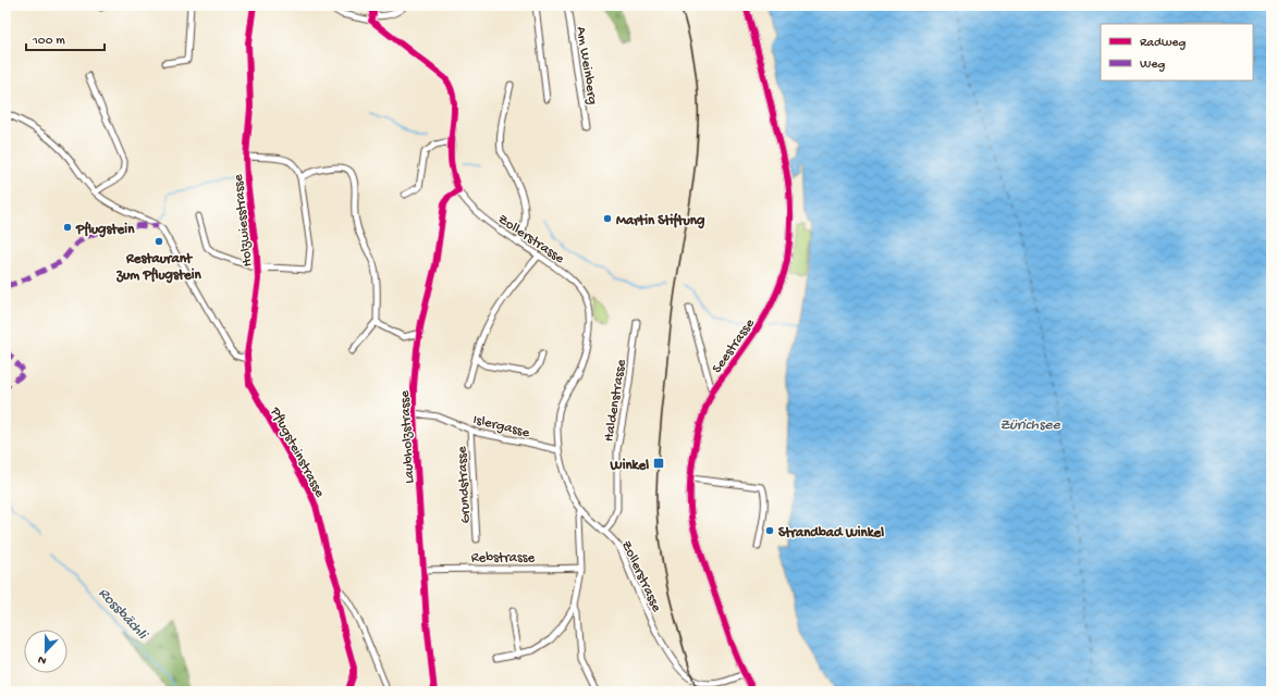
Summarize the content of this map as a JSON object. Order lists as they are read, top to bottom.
{
  "streets": {
    "main road": ["Seestrasse"],
    "street": [
      "Am Weinberg",
      "Holzwiesstrasse",
      "Zollerstrasse",
      "Haldenstrasse",
      "Islergasse",
      "Laubholzstrasse",
      "Pflugsteinstrasse",
      "Grundstrasse",
      "Rebstrasse"
    ]
  },
  "crossings": [
    ["Holzwiesstrasse", "Pflugsteinstrasse"],
    ["Zollerstrasse", "Seestrasse"],
    ["Zollerstrasse", "Haldenstrasse"],
    ["Zollerstrasse", "Islergasse"],
    ["Zollerstrasse", "Laubholzstrasse"],
    ["Islergasse", "Laubholzstrasse"],
    ["Islergasse", "Grundstrasse"],
    ["Laubholzstrasse", "Rebstrasse"]
  ],
  "water": ["Zürichsee", "Rossbächli"],
  "places": {
    "other": [
      "Martin Stiftung",
      "Pflugstein",
      "Restaurant zum Pflugstein",
      "Strandbad Winkel"
    ],
    "transit": ["Winkel"]
  },
  "legend": ["Radweg", "Weg"],
  "scale_bar": "100 m",
  "north": "bottom"
}
